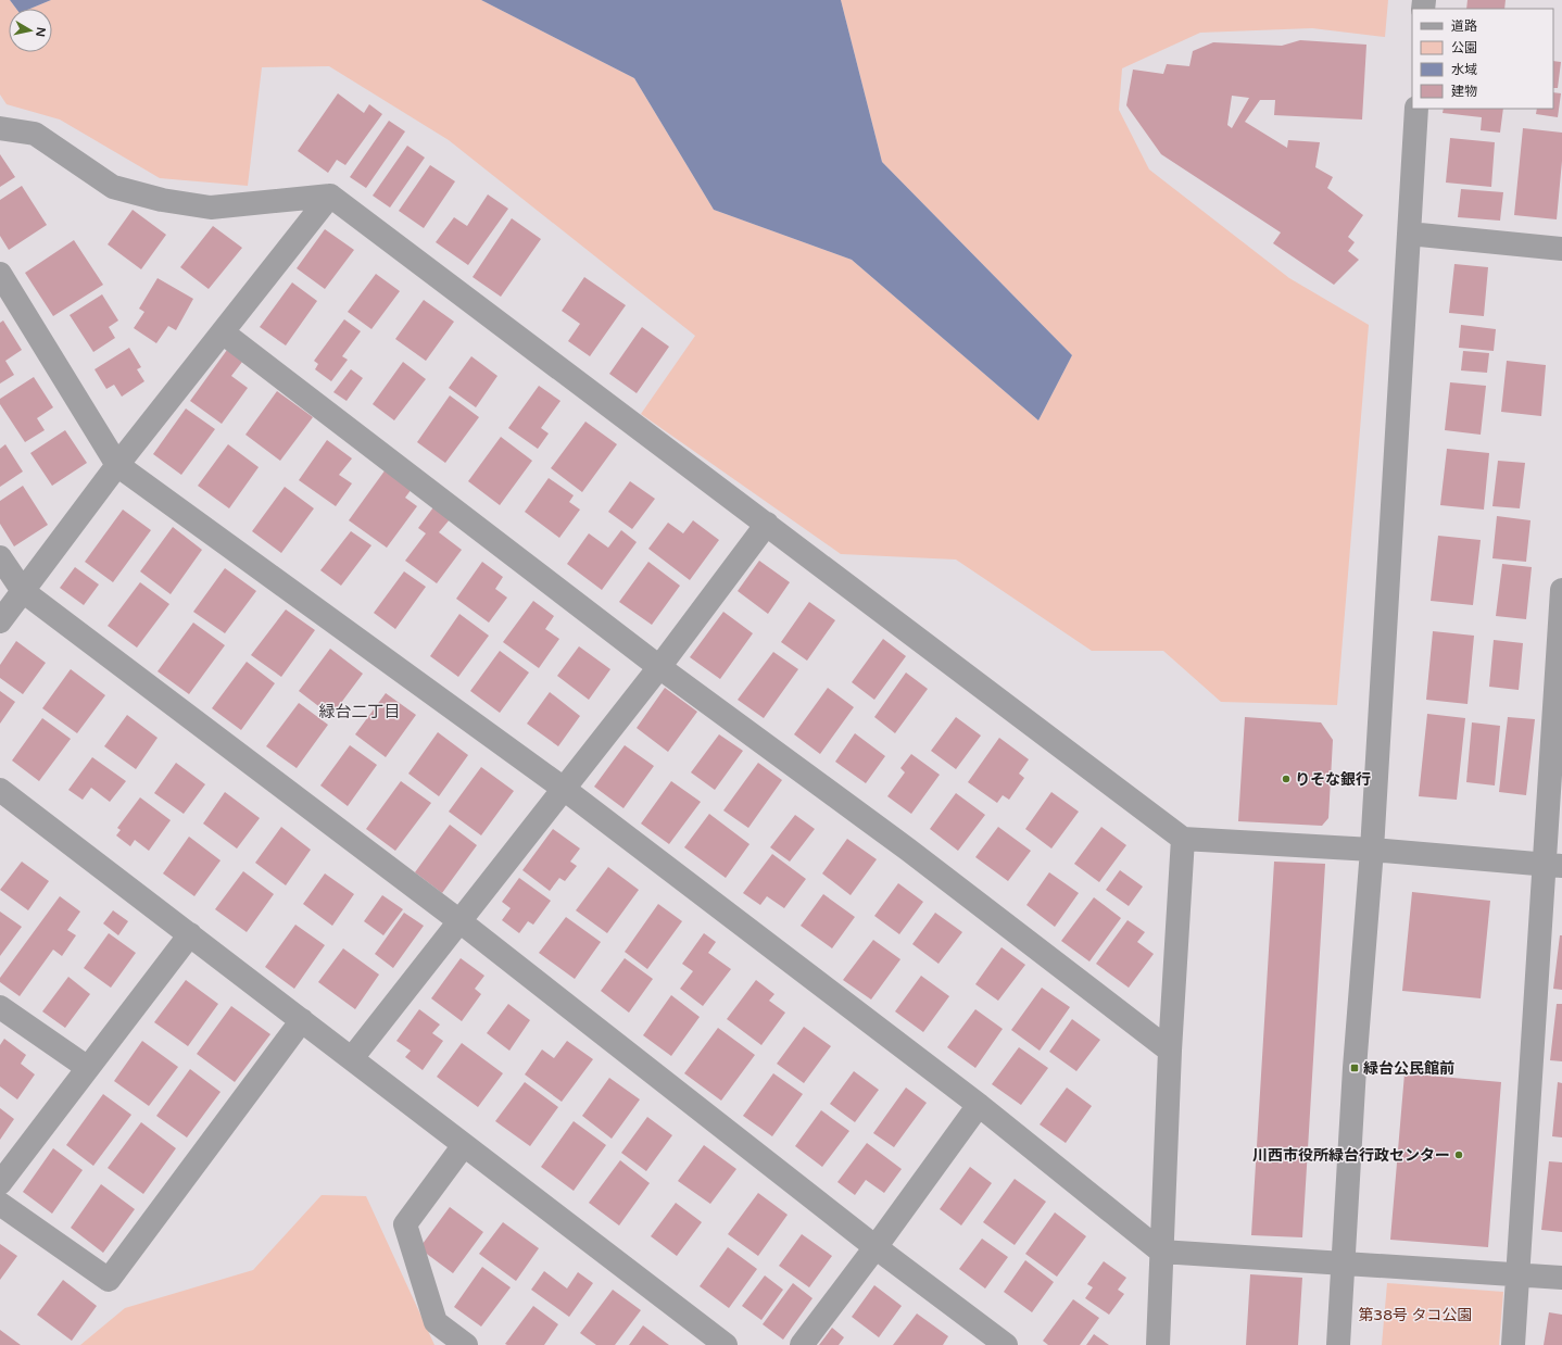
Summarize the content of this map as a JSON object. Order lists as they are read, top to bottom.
{
  "districts": ["緑台二丁目"],
  "parks": ["第38号 タコ公園"],
  "places": {
    "other": ["りそな銀行", "川西市役所緑台行政センター"],
    "transit": ["緑台公民館前"]
  },
  "legend": [
    "道路",
    "公園",
    "水域",
    "建物"
  ],
  "north": "right"
}
